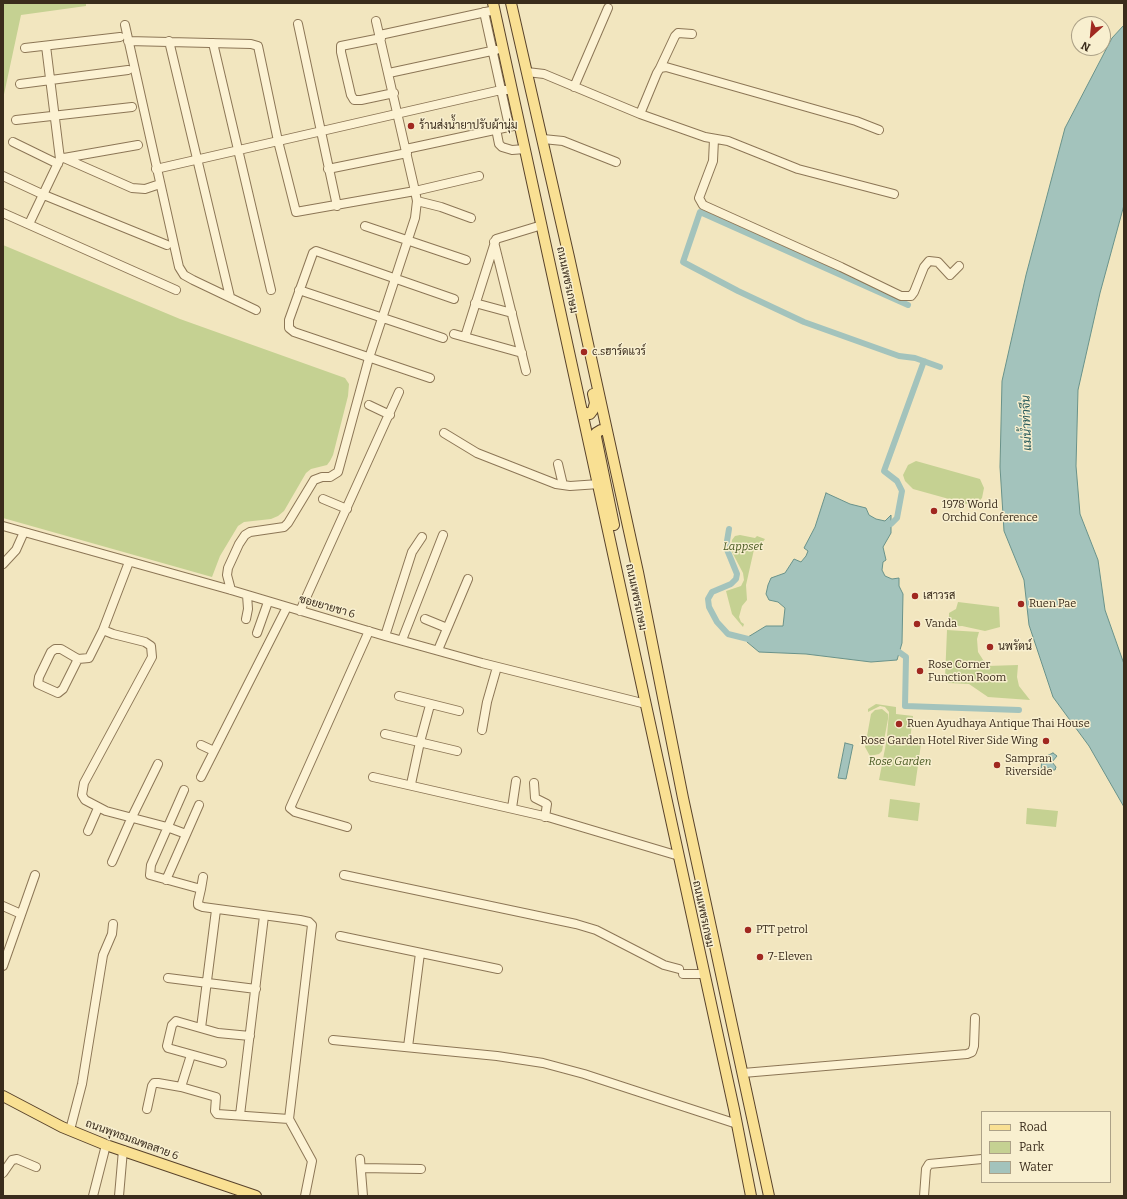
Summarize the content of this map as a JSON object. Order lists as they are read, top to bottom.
{
  "streets": {
    "main road": ["ถนนเพชรเกษม", "ถนนพุทธมณฑลสาย 6"],
    "street": ["ซอยยายชา 6"]
  },
  "crossings": [
    ["ถนนเพชรเกษม", "ซอยยายชา 6"]
  ],
  "water": ["แม่น้ำท่าจีน"],
  "parks": ["Lappset", "Rose Garden"],
  "places": [
    "ร้านส่งน้ำยาปรับผ้านุ่ม",
    "c.sฮาร์ดแวร์",
    "1978 World Orchid Conference",
    "เสาวรส",
    "Ruen Pae",
    "Vanda",
    "นพรัตน์",
    "Rose Corner Function Room",
    "Ruen Ayudhaya Antique Thai House",
    "Rose Garden Hotel River Side Wing",
    "Sampran Riverside",
    "PTT petrol",
    "7-Eleven"
  ],
  "legend": ["Road", "Park", "Water"],
  "north": "bottom left"
}
